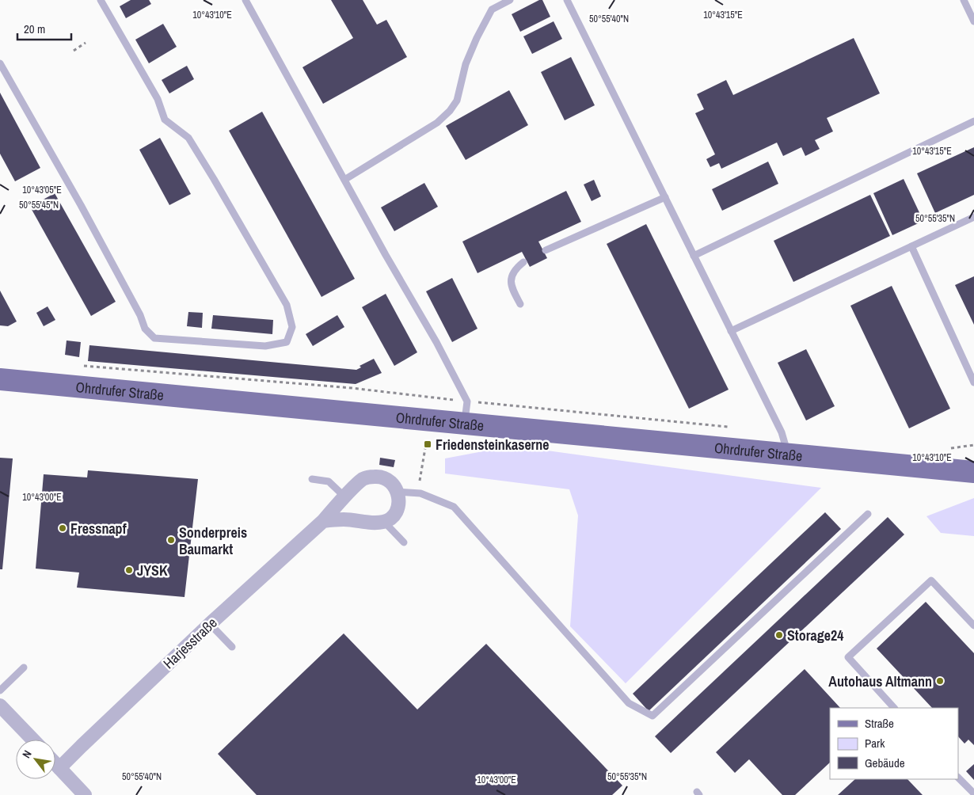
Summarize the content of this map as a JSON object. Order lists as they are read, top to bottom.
{
  "streets": {
    "main road": ["Ohrdrufer Straße"],
    "street": ["Harjesstraße"]
  },
  "places": {
    "transit": ["Friedensteinkaserne"],
    "other": [
      "Fressnapf",
      "Sonderpreis Baumarkt",
      "JYSK",
      "Storage24",
      "Autohaus Altmann"
    ]
  },
  "legend": ["Straße", "Park", "Gebäude"],
  "scale_bar": "20 m",
  "north": "top left",
  "coordinates": [
    "10°43'10\"E",
    "10°43'15\"E",
    "50°55'40\"N",
    "10°43'05\"E",
    "50°55'45\"N",
    "50°55'35\"N",
    "10°43'00\"E"
  ]
}
